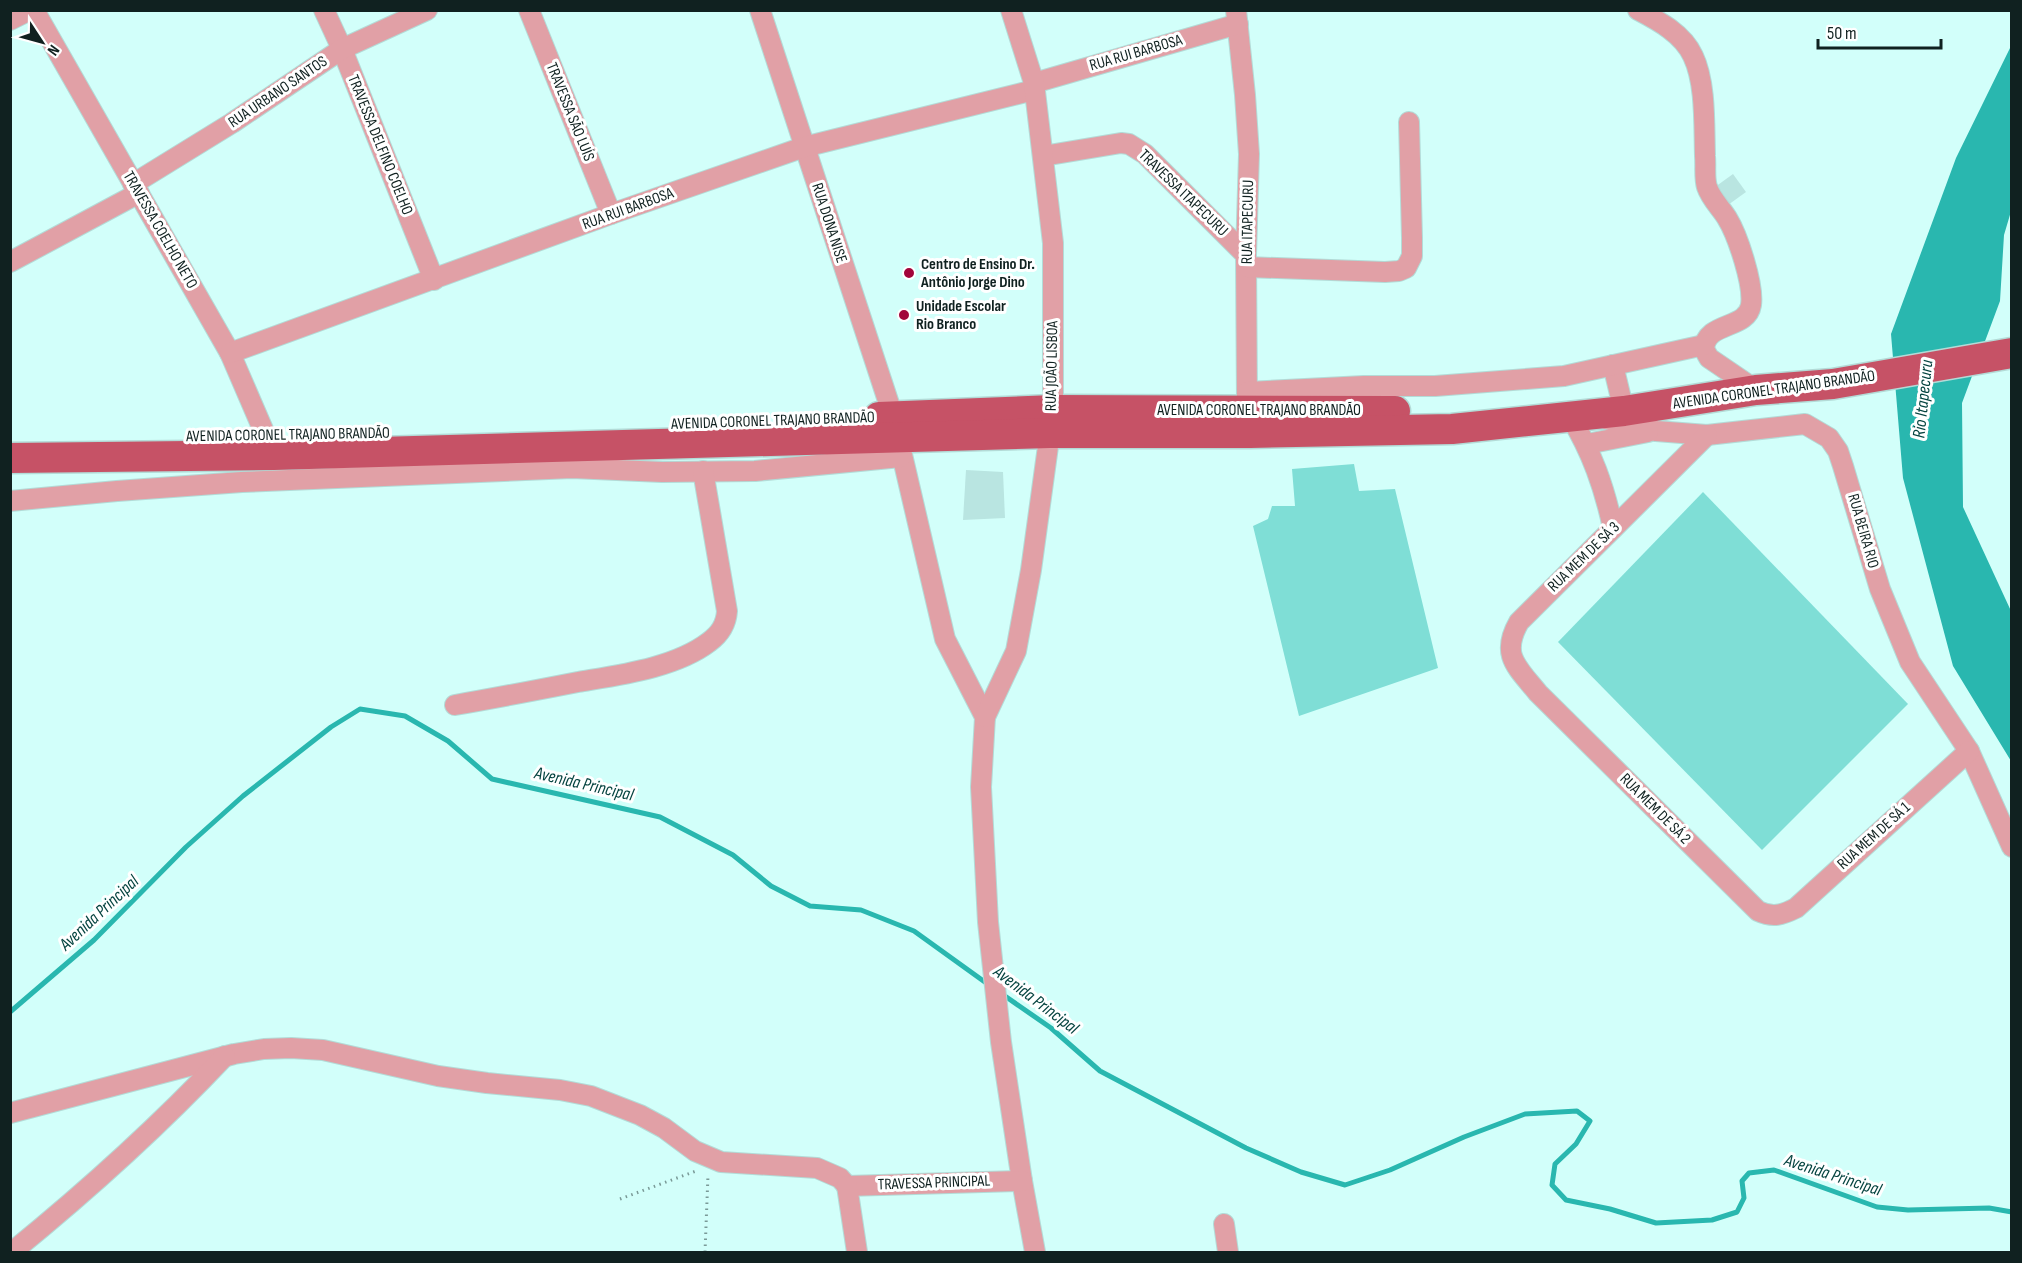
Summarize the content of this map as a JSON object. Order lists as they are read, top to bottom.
{
  "streets": {
    "main road": ["AVENIDA CORONEL TRAJANO BRANDÃO"],
    "street": [
      "RUA RUI BARBOSA",
      "RUA URBANO SANTOS",
      "TRAVESSA SÃO LUÍS",
      "TRAVESSA DELFINO COELHO",
      "TRAVESSA ITAPECURU",
      "RUA ITAPECURU",
      "RUA DONA NISE",
      "TRAVESSA COELHO NETO",
      "RUA JOÃO LISBOA",
      "RUA BEIRA RIO",
      "RUA MEM DE SÁ 3",
      "RUA MEM DE SÁ 2",
      "RUA MEM DE SÁ 1",
      "TRAVESSA PRINCIPAL"
    ]
  },
  "crossings": [
    ["RUA RUI BARBOSA", "TRAVESSA SÃO LUÍS"],
    ["RUA RUI BARBOSA", "TRAVESSA DELFINO COELHO"],
    ["RUA RUI BARBOSA", "RUA ITAPECURU"],
    ["RUA RUI BARBOSA", "RUA DONA NISE"],
    ["RUA RUI BARBOSA", "TRAVESSA COELHO NETO"],
    ["RUA RUI BARBOSA", "RUA JOÃO LISBOA"],
    ["RUA URBANO SANTOS", "TRAVESSA DELFINO COELHO"],
    ["RUA URBANO SANTOS", "TRAVESSA COELHO NETO"],
    ["TRAVESSA ITAPECURU", "RUA ITAPECURU"],
    ["TRAVESSA ITAPECURU", "RUA JOÃO LISBOA"],
    ["RUA ITAPECURU", "AVENIDA CORONEL TRAJANO BRANDÃO"],
    ["RUA DONA NISE", "AVENIDA CORONEL TRAJANO BRANDÃO"],
    ["TRAVESSA COELHO NETO", "AVENIDA CORONEL TRAJANO BRANDÃO"],
    ["RUA JOÃO LISBOA", "AVENIDA CORONEL TRAJANO BRANDÃO"],
    ["AVENIDA CORONEL TRAJANO BRANDÃO", "RUA BEIRA RIO"],
    ["RUA BEIRA RIO", "RUA MEM DE SÁ 3"],
    ["RUA BEIRA RIO", "RUA MEM DE SÁ 1"],
    ["RUA MEM DE SÁ 3", "RUA MEM DE SÁ 2"],
    ["RUA MEM DE SÁ 2", "RUA MEM DE SÁ 1"]
  ],
  "water": ["Rio Itapecuru", "Avenida Principal"],
  "places": ["Centro de Ensino Dr. Antônio Jorge Dino", "Unidade Escolar Rio Branco"],
  "scale_bar": "50 m",
  "north": "bottom right"
}
